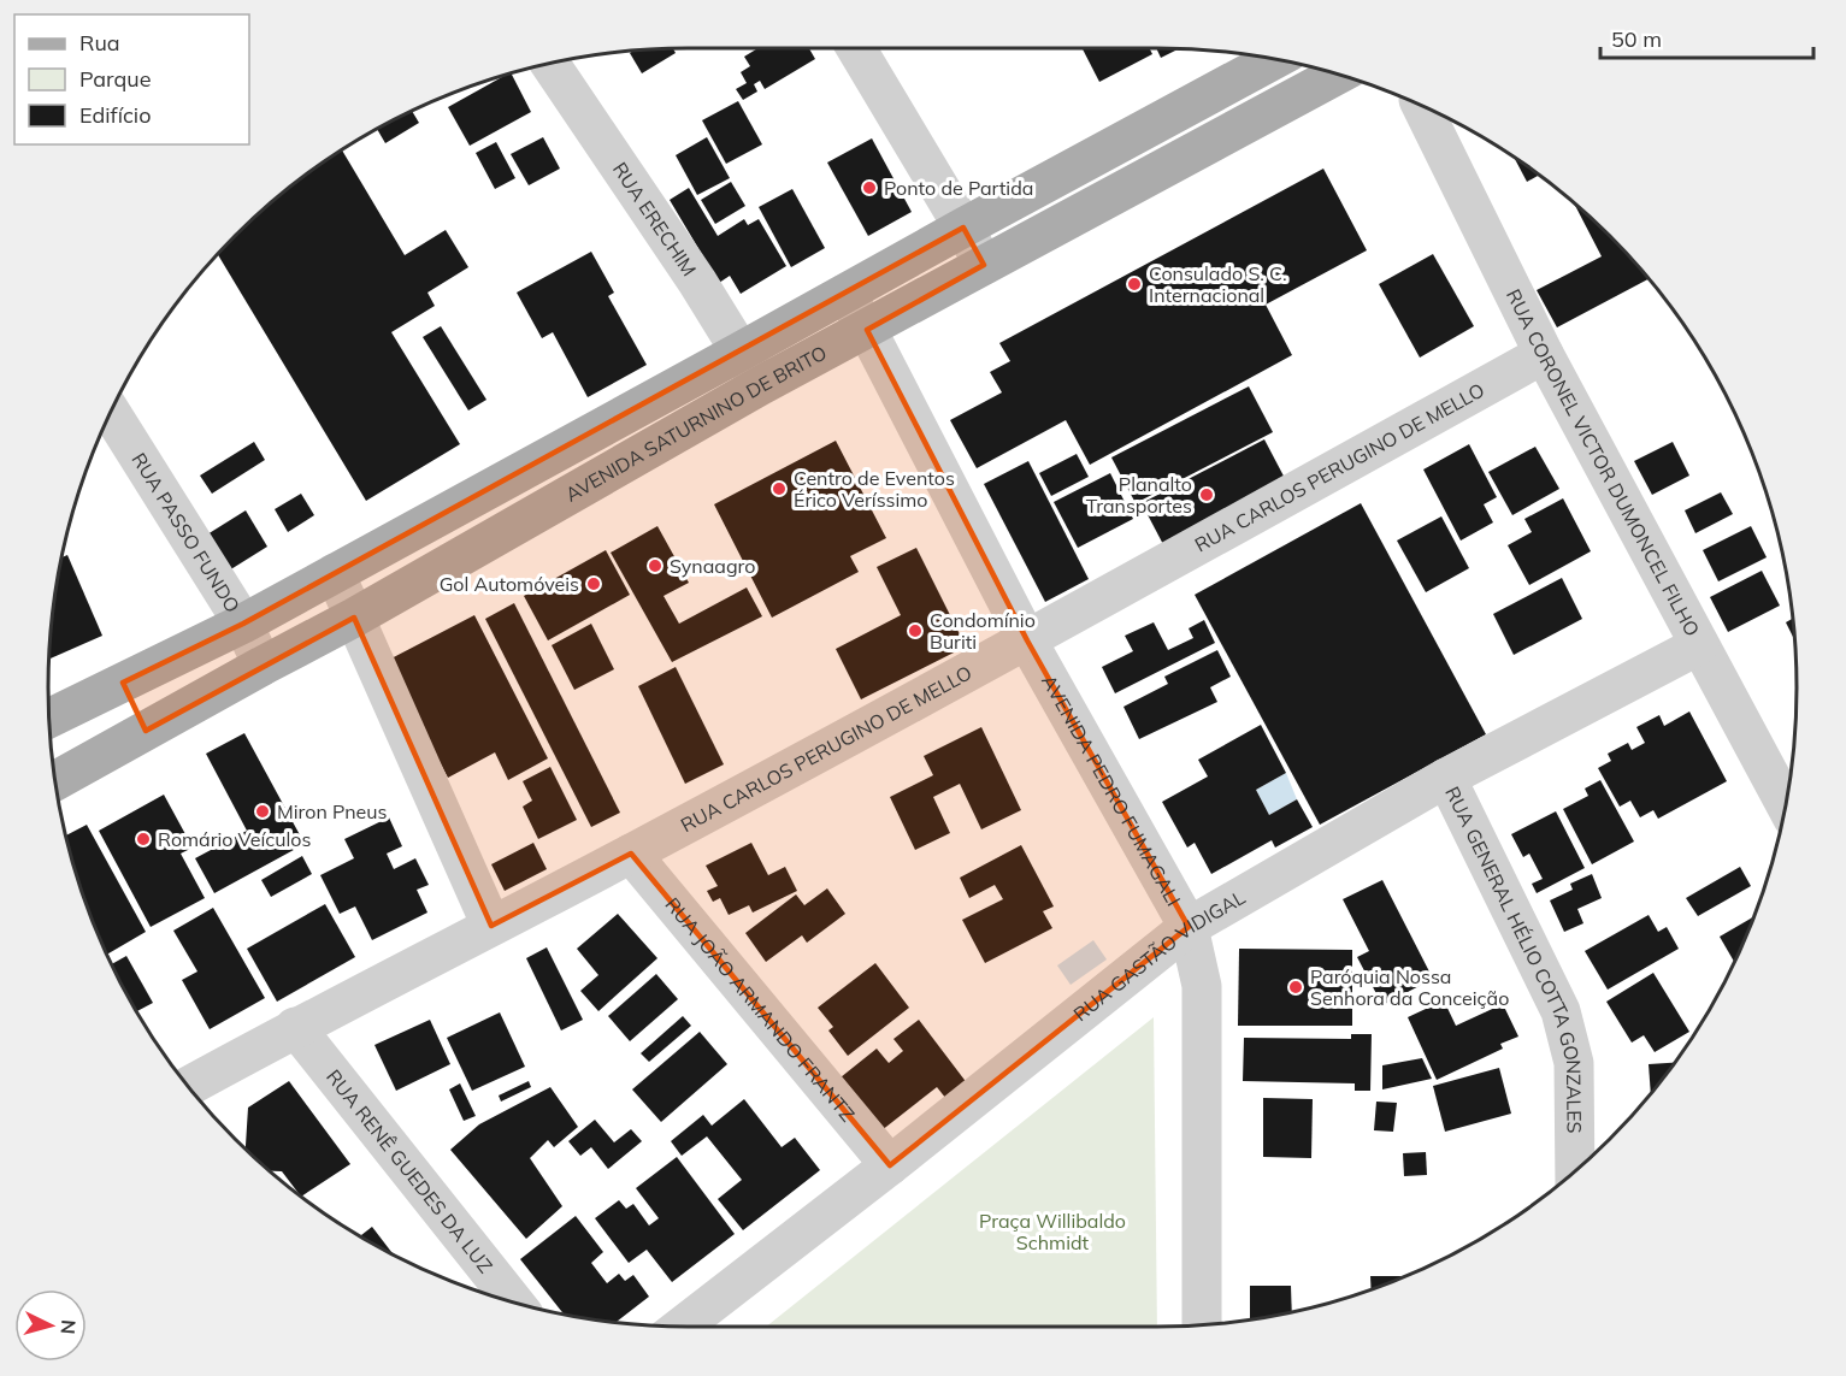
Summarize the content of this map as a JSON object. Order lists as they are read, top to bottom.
{
  "streets": {
    "main road": ["AVENIDA SATURNINO DE BRITO"],
    "street": [
      "RUA ERECHIM",
      "RUA CORONEL VICTOR DUMONCEL FILHO",
      "RUA CARLOS PERUGINO DE MELLO",
      "RUA PASSO FUNDO",
      "AVENIDA PEDRO FUMAGALI",
      "RUA GASTÃO VIDIGAL",
      "RUA GENERAL HÉLIO COTTA GONZALES",
      "RUA JOÃO ARMANDO FRANTZ",
      "RUA RENÊ GUEDES DA LUZ"
    ]
  },
  "crossings": [
    ["RUA ERECHIM", "AVENIDA SATURNINO DE BRITO"],
    ["AVENIDA SATURNINO DE BRITO", "RUA PASSO FUNDO"],
    ["AVENIDA SATURNINO DE BRITO", "AVENIDA PEDRO FUMAGALI"],
    ["RUA CORONEL VICTOR DUMONCEL FILHO", "RUA CARLOS PERUGINO DE MELLO"],
    ["RUA CORONEL VICTOR DUMONCEL FILHO", "RUA GASTÃO VIDIGAL"],
    ["RUA CARLOS PERUGINO DE MELLO", "AVENIDA PEDRO FUMAGALI"],
    ["RUA CARLOS PERUGINO DE MELLO", "RUA JOÃO ARMANDO FRANTZ"],
    ["RUA CARLOS PERUGINO DE MELLO", "RUA RENÊ GUEDES DA LUZ"],
    ["AVENIDA PEDRO FUMAGALI", "RUA GASTÃO VIDIGAL"],
    ["RUA GASTÃO VIDIGAL", "RUA GENERAL HÉLIO COTTA GONZALES"],
    ["RUA GASTÃO VIDIGAL", "RUA JOÃO ARMANDO FRANTZ"]
  ],
  "parks": ["Praça Willibaldo Schmidt"],
  "places": [
    "Ponto de Partida",
    "Consulado S. C. Internacional",
    "Centro de Eventos Érico Veríssimo",
    "Planalto Transportes",
    "Synaagro",
    "Gol Automóveis",
    "Condomínio Buriti",
    "Miron Pneus",
    "Romário Veículos",
    "Paróquia Nossa Senhora da Conceição"
  ],
  "legend": ["Rua", "Parque", "Edifício"],
  "scale_bar": "50 m",
  "north": "right"
}
